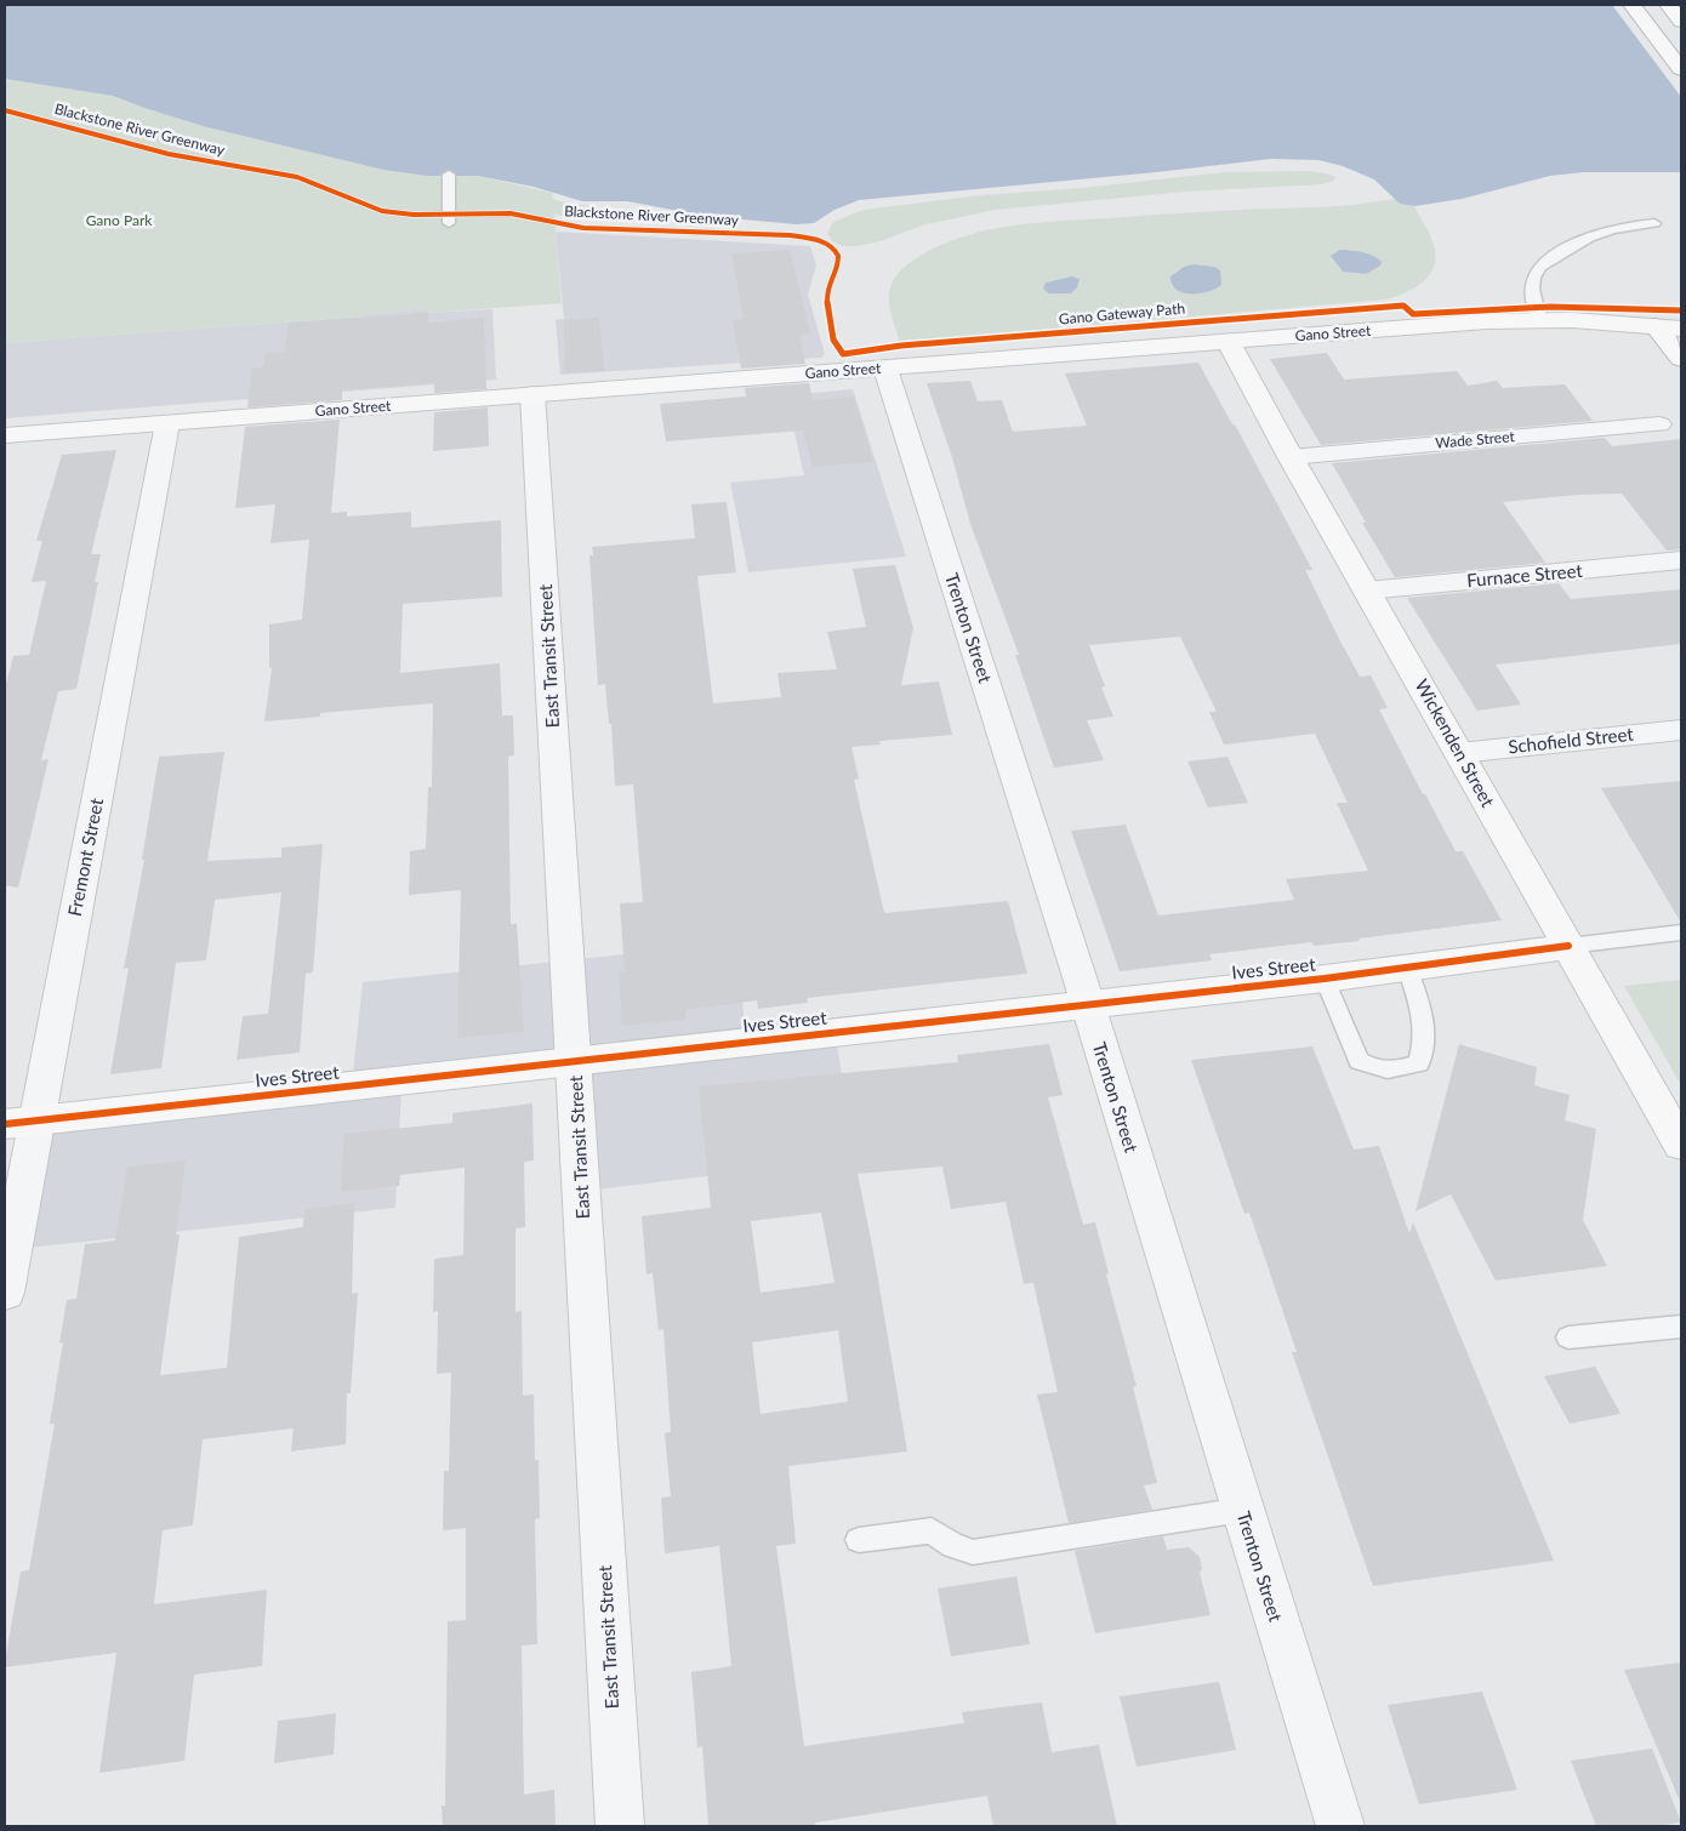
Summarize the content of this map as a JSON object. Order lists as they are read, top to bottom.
{
  "streets": {
    "main road": ["Gano Street", "Wickenden Street", "Ives Street"],
    "street": [
      "Wade Street",
      "Furnace Street",
      "Trenton Street",
      "East Transit Street",
      "Schofield Street",
      "Fremont Street"
    ],
    "cycle path": ["Blackstone River Greenway"]
  },
  "crossings": [
    ["Gano Street", "Trenton Street"],
    ["Gano Street", "East Transit Street"],
    ["Gano Street", "Wickenden Street"],
    ["Gano Street", "Fremont Street"],
    ["Wade Street", "Wickenden Street"],
    ["Furnace Street", "Wickenden Street"],
    ["Trenton Street", "Ives Street"],
    ["East Transit Street", "Ives Street"],
    ["Schofield Street", "Wickenden Street"],
    ["Wickenden Street", "Ives Street"],
    ["Fremont Street", "Ives Street"]
  ],
  "parks": ["Gano Park"]
}
